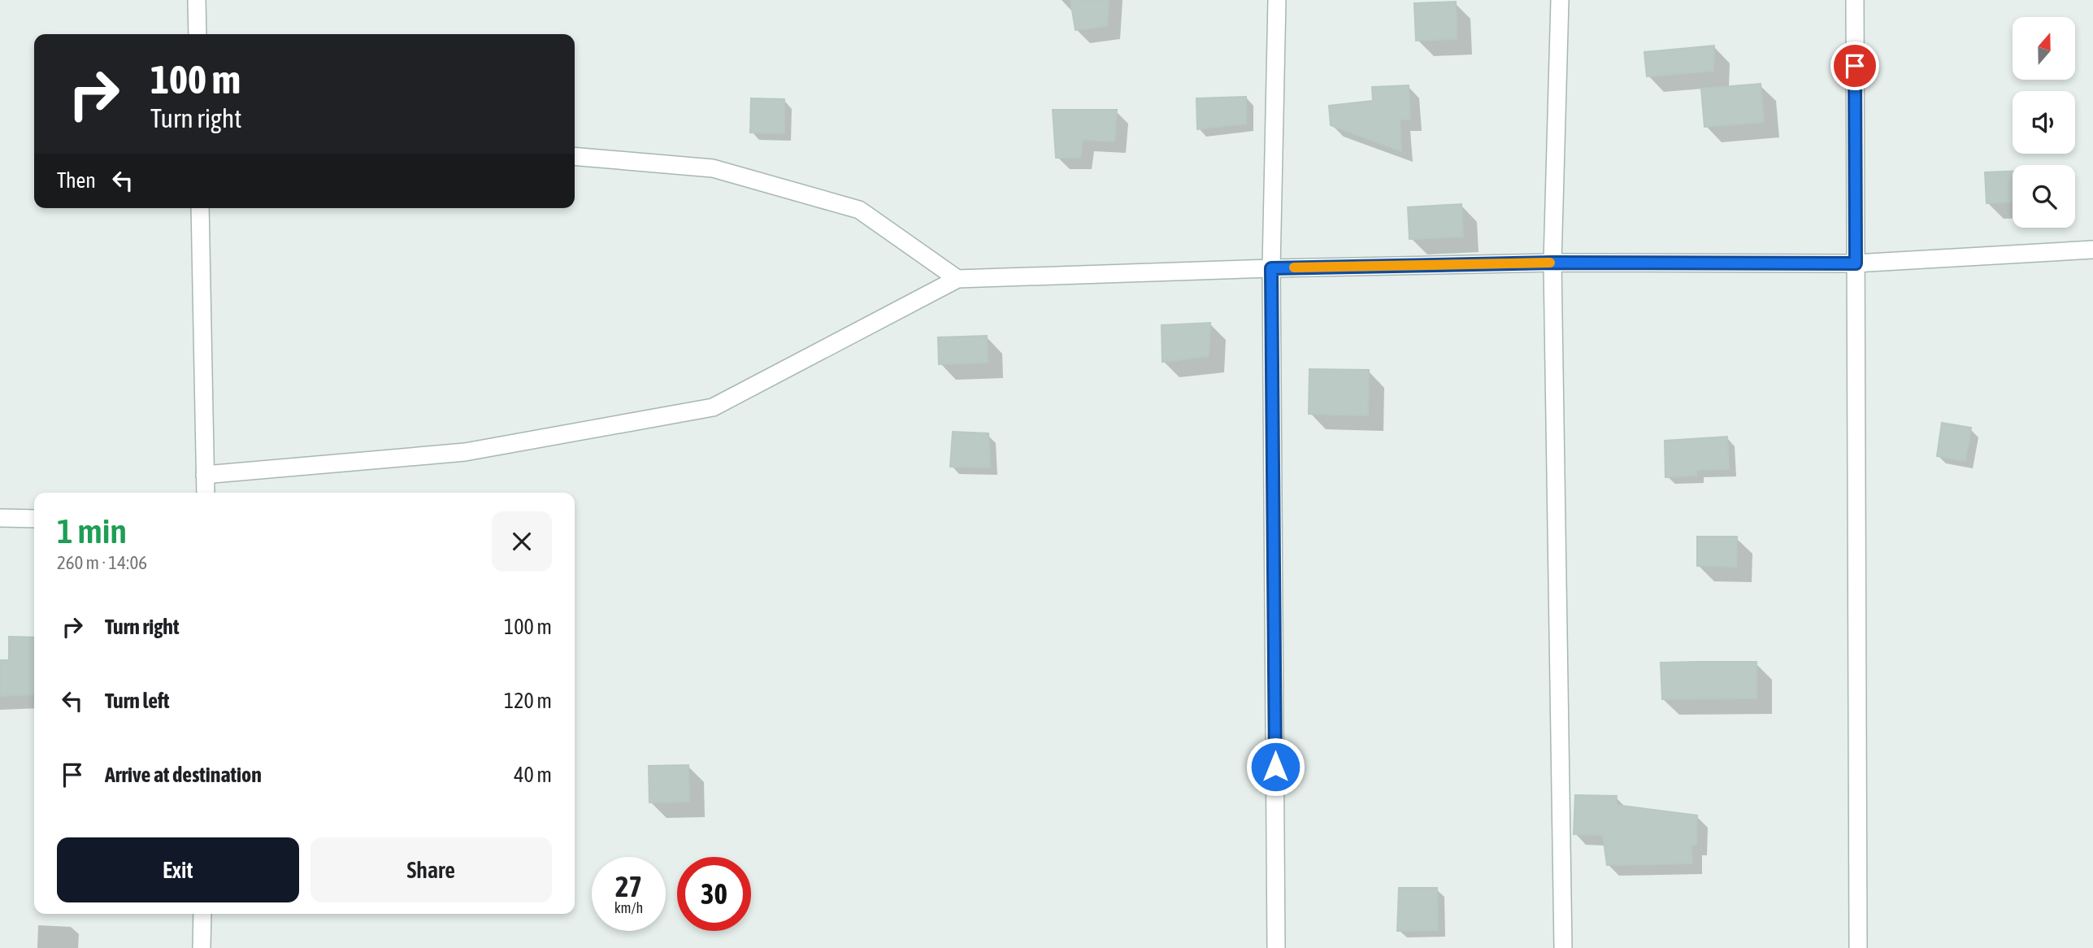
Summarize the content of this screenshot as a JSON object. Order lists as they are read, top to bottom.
{
  "north": "top",
  "page": {
    "turn": ["100 m", "Turn right"],
    "then": "Then",
    "heading": ["1 min", "260 m · 14:06"],
    "list": [
      {
        "name": "Turn right",
        "value": "100 m"
      },
      {
        "name": "Turn left",
        "value": "120 m"
      },
      {
        "name": "Arrive at destination",
        "value": "40 m"
      }
    ],
    "buttons": ["Exit", "Share"],
    "speed": "27 km/h",
    "limit": "30"
  }
}
